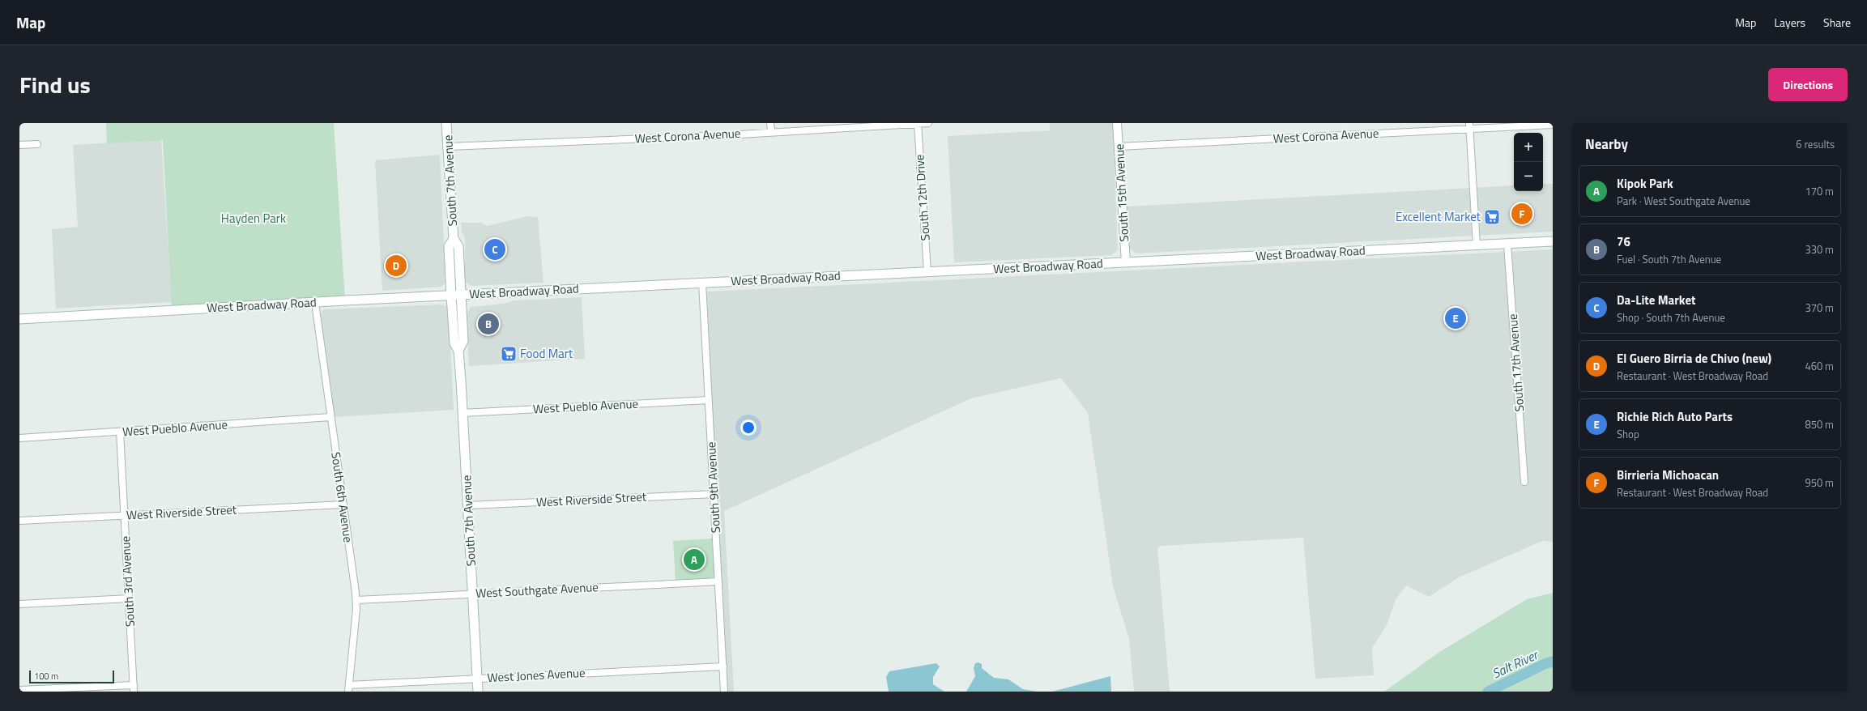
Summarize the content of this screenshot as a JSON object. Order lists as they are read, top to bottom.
{
  "streets": {
    "main road": ["South 7th Avenue", "West Broadway Road"],
    "street": [
      "West Corona Avenue",
      "South 15th Avenue",
      "South 12th Drive",
      "South 17th Avenue",
      "West Pueblo Avenue",
      "South 9th Avenue",
      "South 6th Avenue",
      "West Riverside Street",
      "South 3rd Avenue",
      "West Southgate Avenue",
      "West Jones Avenue"
    ]
  },
  "crossings": [
    ["West Corona Avenue", "South 7th Avenue"],
    ["West Corona Avenue", "South 15th Avenue"],
    ["West Corona Avenue", "South 12th Drive"],
    ["South 7th Avenue", "West Broadway Road"],
    ["South 7th Avenue", "West Pueblo Avenue"],
    ["South 7th Avenue", "West Riverside Street"],
    ["South 7th Avenue", "West Southgate Avenue"],
    ["South 7th Avenue", "West Jones Avenue"],
    ["South 15th Avenue", "West Broadway Road"],
    ["South 12th Drive", "West Broadway Road"],
    ["West Broadway Road", "South 17th Avenue"],
    ["West Broadway Road", "South 9th Avenue"],
    ["West Broadway Road", "South 6th Avenue"],
    ["West Pueblo Avenue", "South 9th Avenue"],
    ["West Pueblo Avenue", "South 6th Avenue"],
    ["West Pueblo Avenue", "South 3rd Avenue"],
    ["South 9th Avenue", "West Riverside Street"],
    ["South 9th Avenue", "West Southgate Avenue"],
    ["South 9th Avenue", "West Jones Avenue"],
    ["South 6th Avenue", "West Riverside Street"],
    ["South 6th Avenue", "West Southgate Avenue"],
    ["South 6th Avenue", "West Jones Avenue"],
    ["West Riverside Street", "South 3rd Avenue"]
  ],
  "water": ["Salt River"],
  "parks": ["Hayden Park"],
  "places": {
    "supermarket": ["Excellent Market", "Food Mart"]
  },
  "scale_bar": "100 m",
  "page": {
    "header": "Map",
    "nav": ["Map", "Layers", "Share"],
    "title": "Find us",
    "buttons": "Directions",
    "heading": ["Nearby", "6 results"],
    "map_buttons": ["+", "−"],
    "list": [
      {
        "mark": "A",
        "name": "Kipok Park",
        "note": "Park · West Southgate Avenue",
        "value": "170 m"
      },
      {
        "mark": "B",
        "name": "76",
        "note": "Fuel · South 7th Avenue",
        "value": "330 m"
      },
      {
        "mark": "C",
        "name": "Da-Lite Market",
        "note": "Shop · South 7th Avenue",
        "value": "370 m"
      },
      {
        "mark": "D",
        "name": "El Guero Birria de Chivo (new)",
        "note": "Restaurant · West Broadway Road",
        "value": "460 m"
      },
      {
        "mark": "E",
        "name": "Richie Rich Auto Parts",
        "note": "Shop",
        "value": "850 m"
      },
      {
        "mark": "F",
        "name": "Birrieria Michoacan",
        "note": "Restaurant · West Broadway Road",
        "value": "950 m"
      }
    ],
    "pins": [
      "F",
      "C",
      "D",
      "E",
      "B",
      "A"
    ],
    "scale": "100 m"
  }
}
